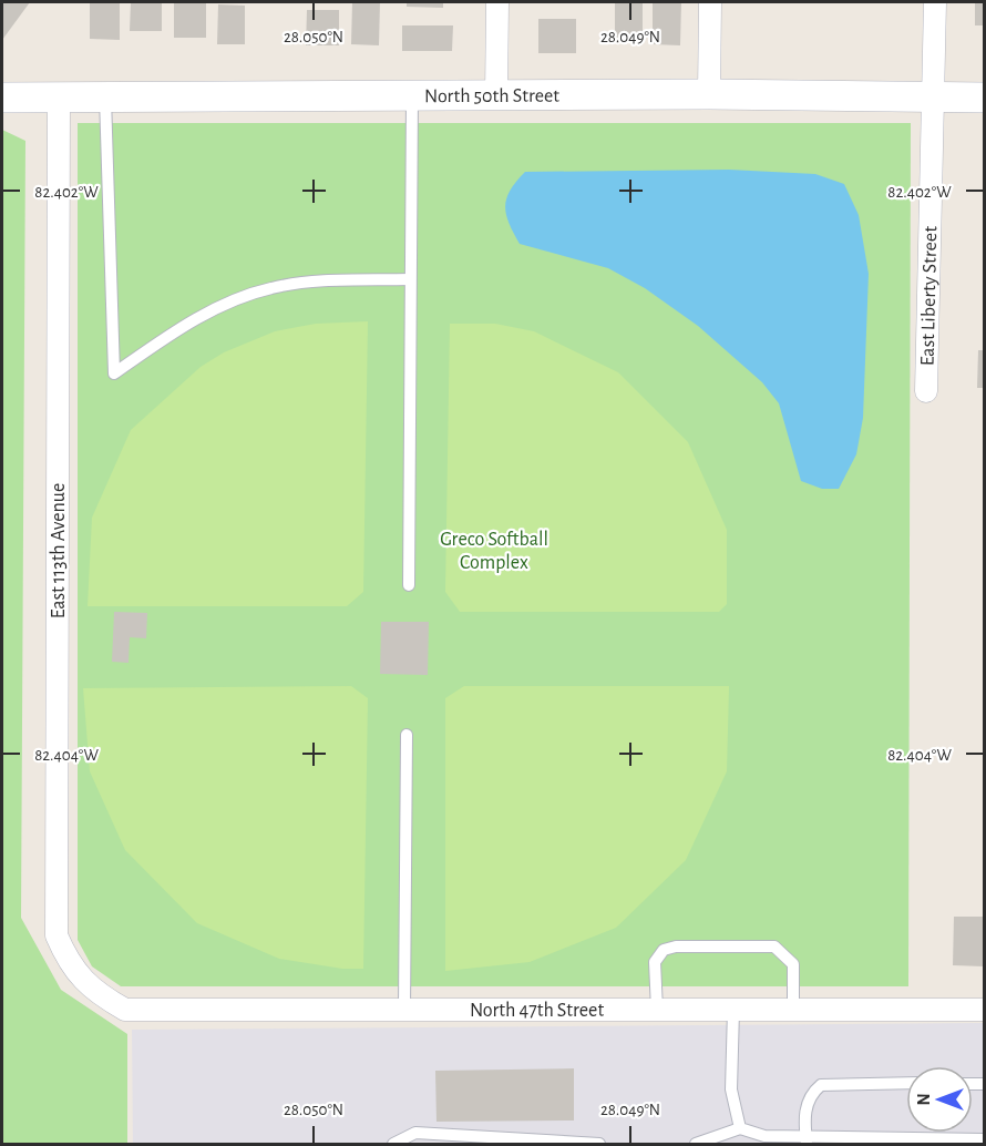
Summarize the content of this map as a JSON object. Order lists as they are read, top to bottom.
{
  "streets": {
    "street": [
      "North 50th Street",
      "East Liberty Street",
      "East 113th Avenue",
      "North 47th Street"
    ]
  },
  "crossings": [
    ["North 50th Street", "East Liberty Street"],
    ["North 50th Street", "East 113th Avenue"],
    ["East 113th Avenue", "North 47th Street"]
  ],
  "parks": ["Greco Softball Complex"],
  "north": "left",
  "coordinates": [
    "28.050°N",
    "28.049°N",
    "82.402°W",
    "82.404°W"
  ]
}
